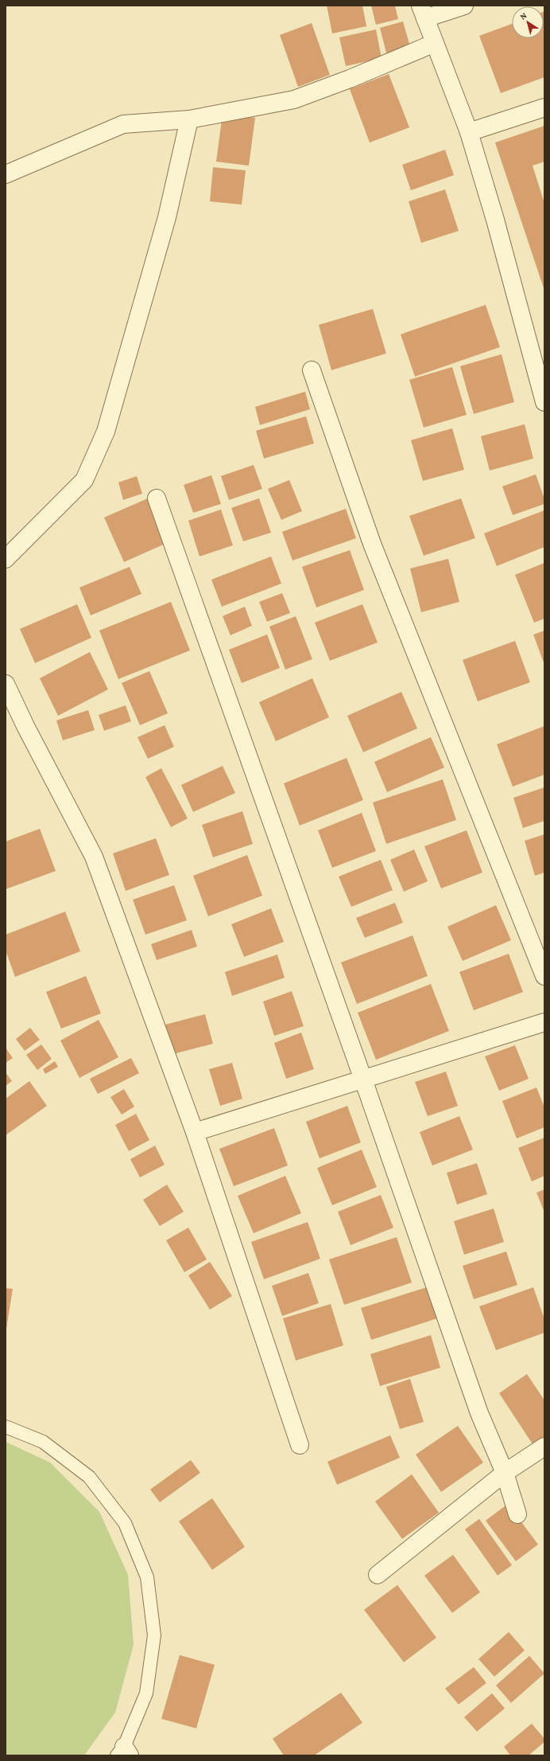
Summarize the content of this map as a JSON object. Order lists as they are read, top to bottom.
{
  "north": "top left"
}
